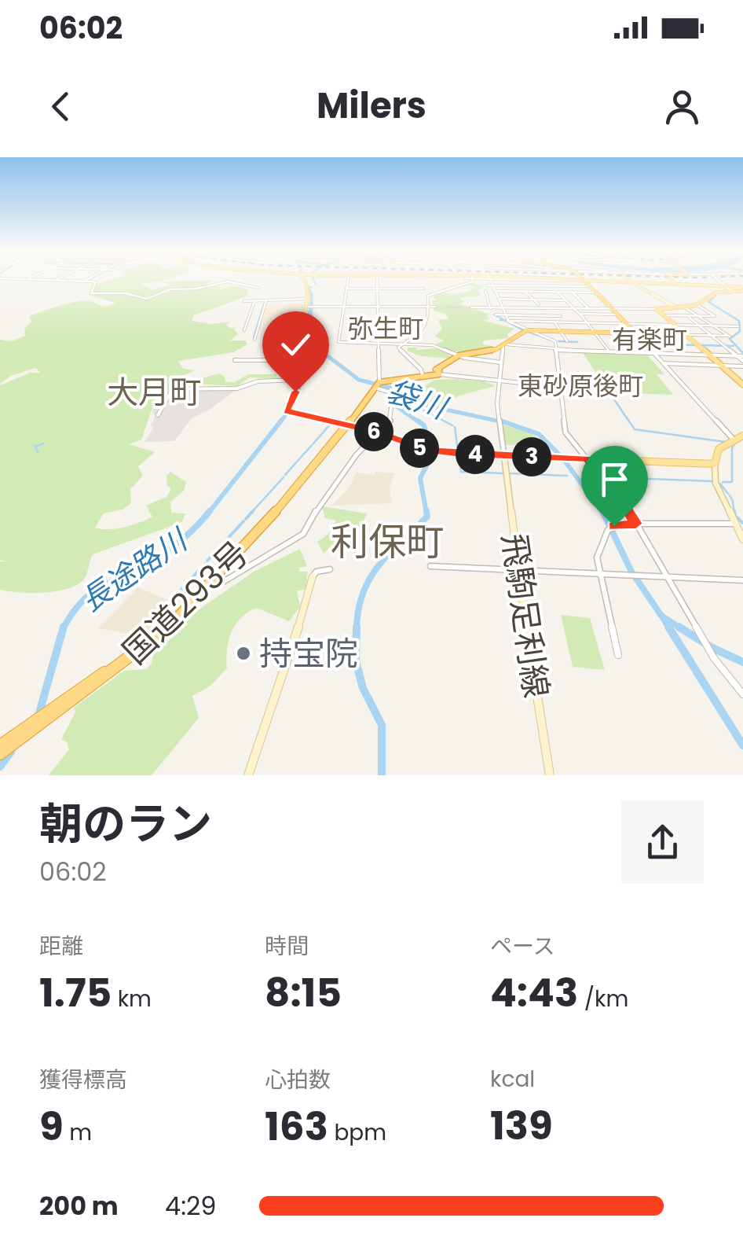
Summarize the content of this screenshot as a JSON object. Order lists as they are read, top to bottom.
{
  "streets": {
    "highway": ["国道293号"],
    "main road": ["飛駒足利線"]
  },
  "districts": [
    "弥生町",
    "有楽町",
    "東砂原後町",
    "大月町",
    "利保町"
  ],
  "water": ["袋川", "長途路川"],
  "places": ["持宝院"],
  "page": {
    "status": "06:02",
    "header": "Milers",
    "pins": [
      "6",
      "5",
      "4",
      "3"
    ],
    "heading": ["朝のラン", "06:02"],
    "stats": [
      ["距離", "1.75 km"],
      ["時間", "8:15"],
      ["ペース", "4:43 /km"],
      ["獲得標高", "9 m"],
      ["心拍数", "163 bpm"],
      ["kcal", "139"]
    ],
    "list": [
      {
        "name": "200 m",
        "note": "4:29"
      }
    ]
  }
}
